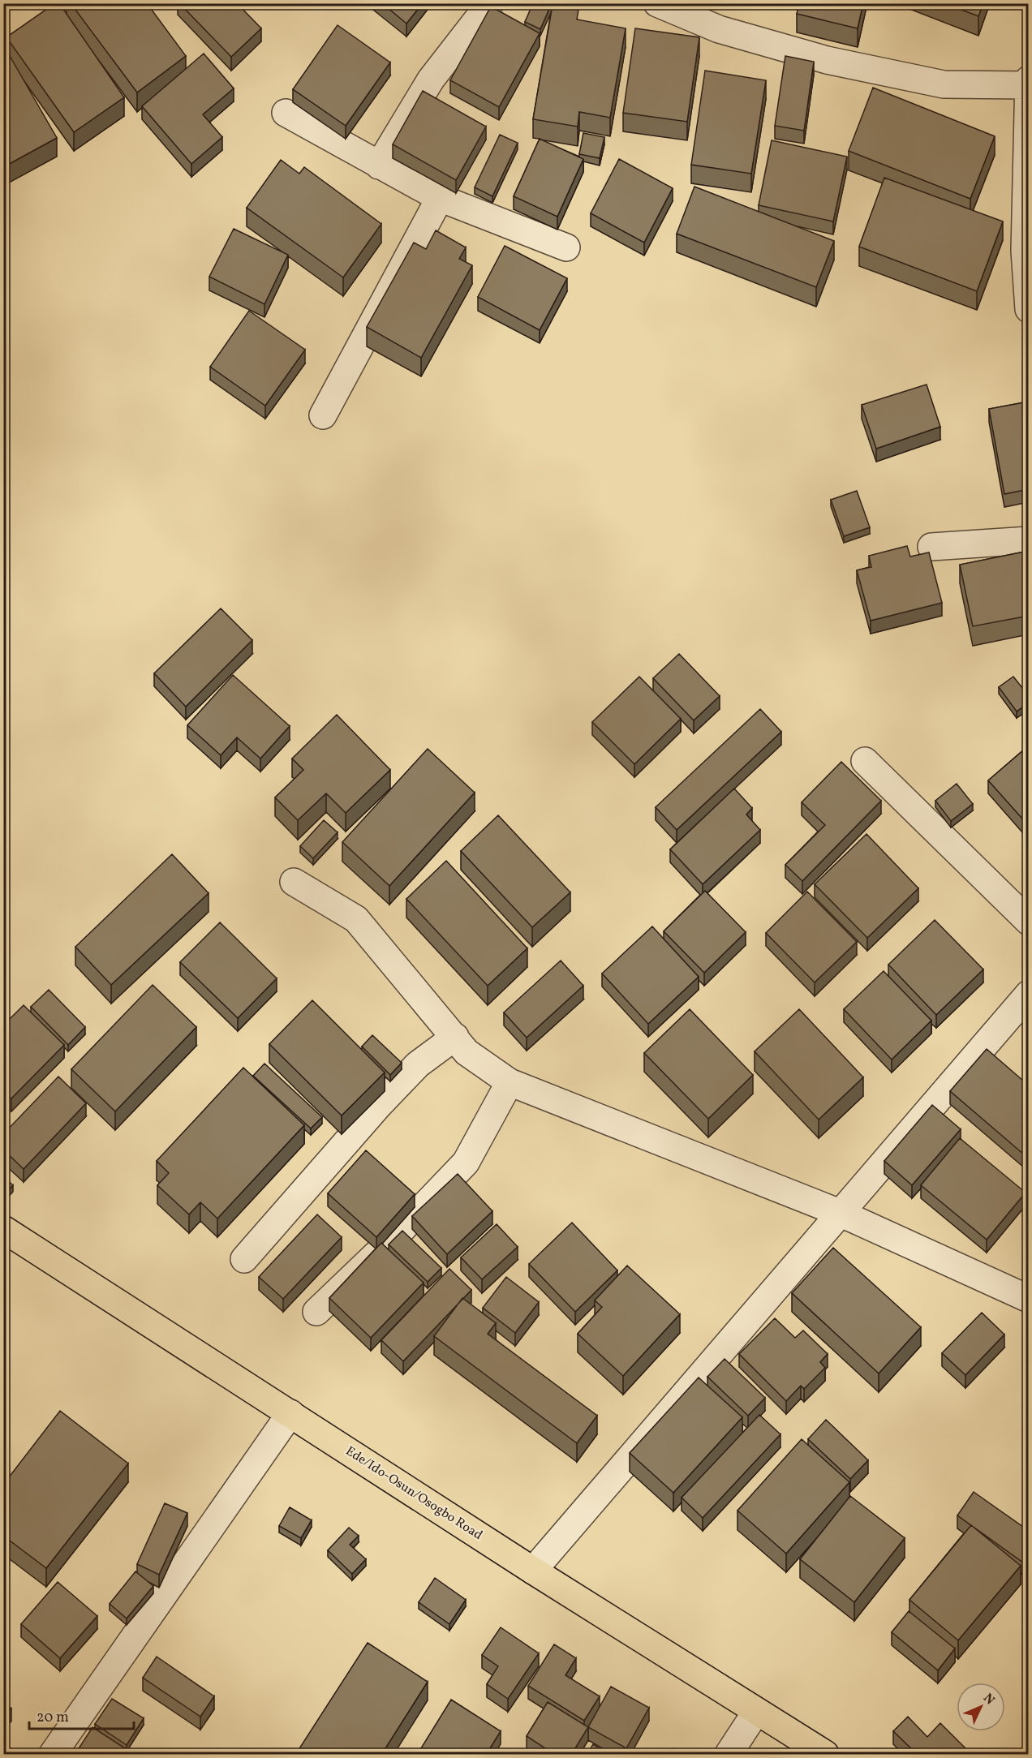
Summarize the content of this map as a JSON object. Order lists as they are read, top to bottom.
{
  "streets": {
    "main road": ["Ede/Ido-Osun/Osogbo Road"]
  },
  "scale_bar": "20 m",
  "north": "top right"
}
